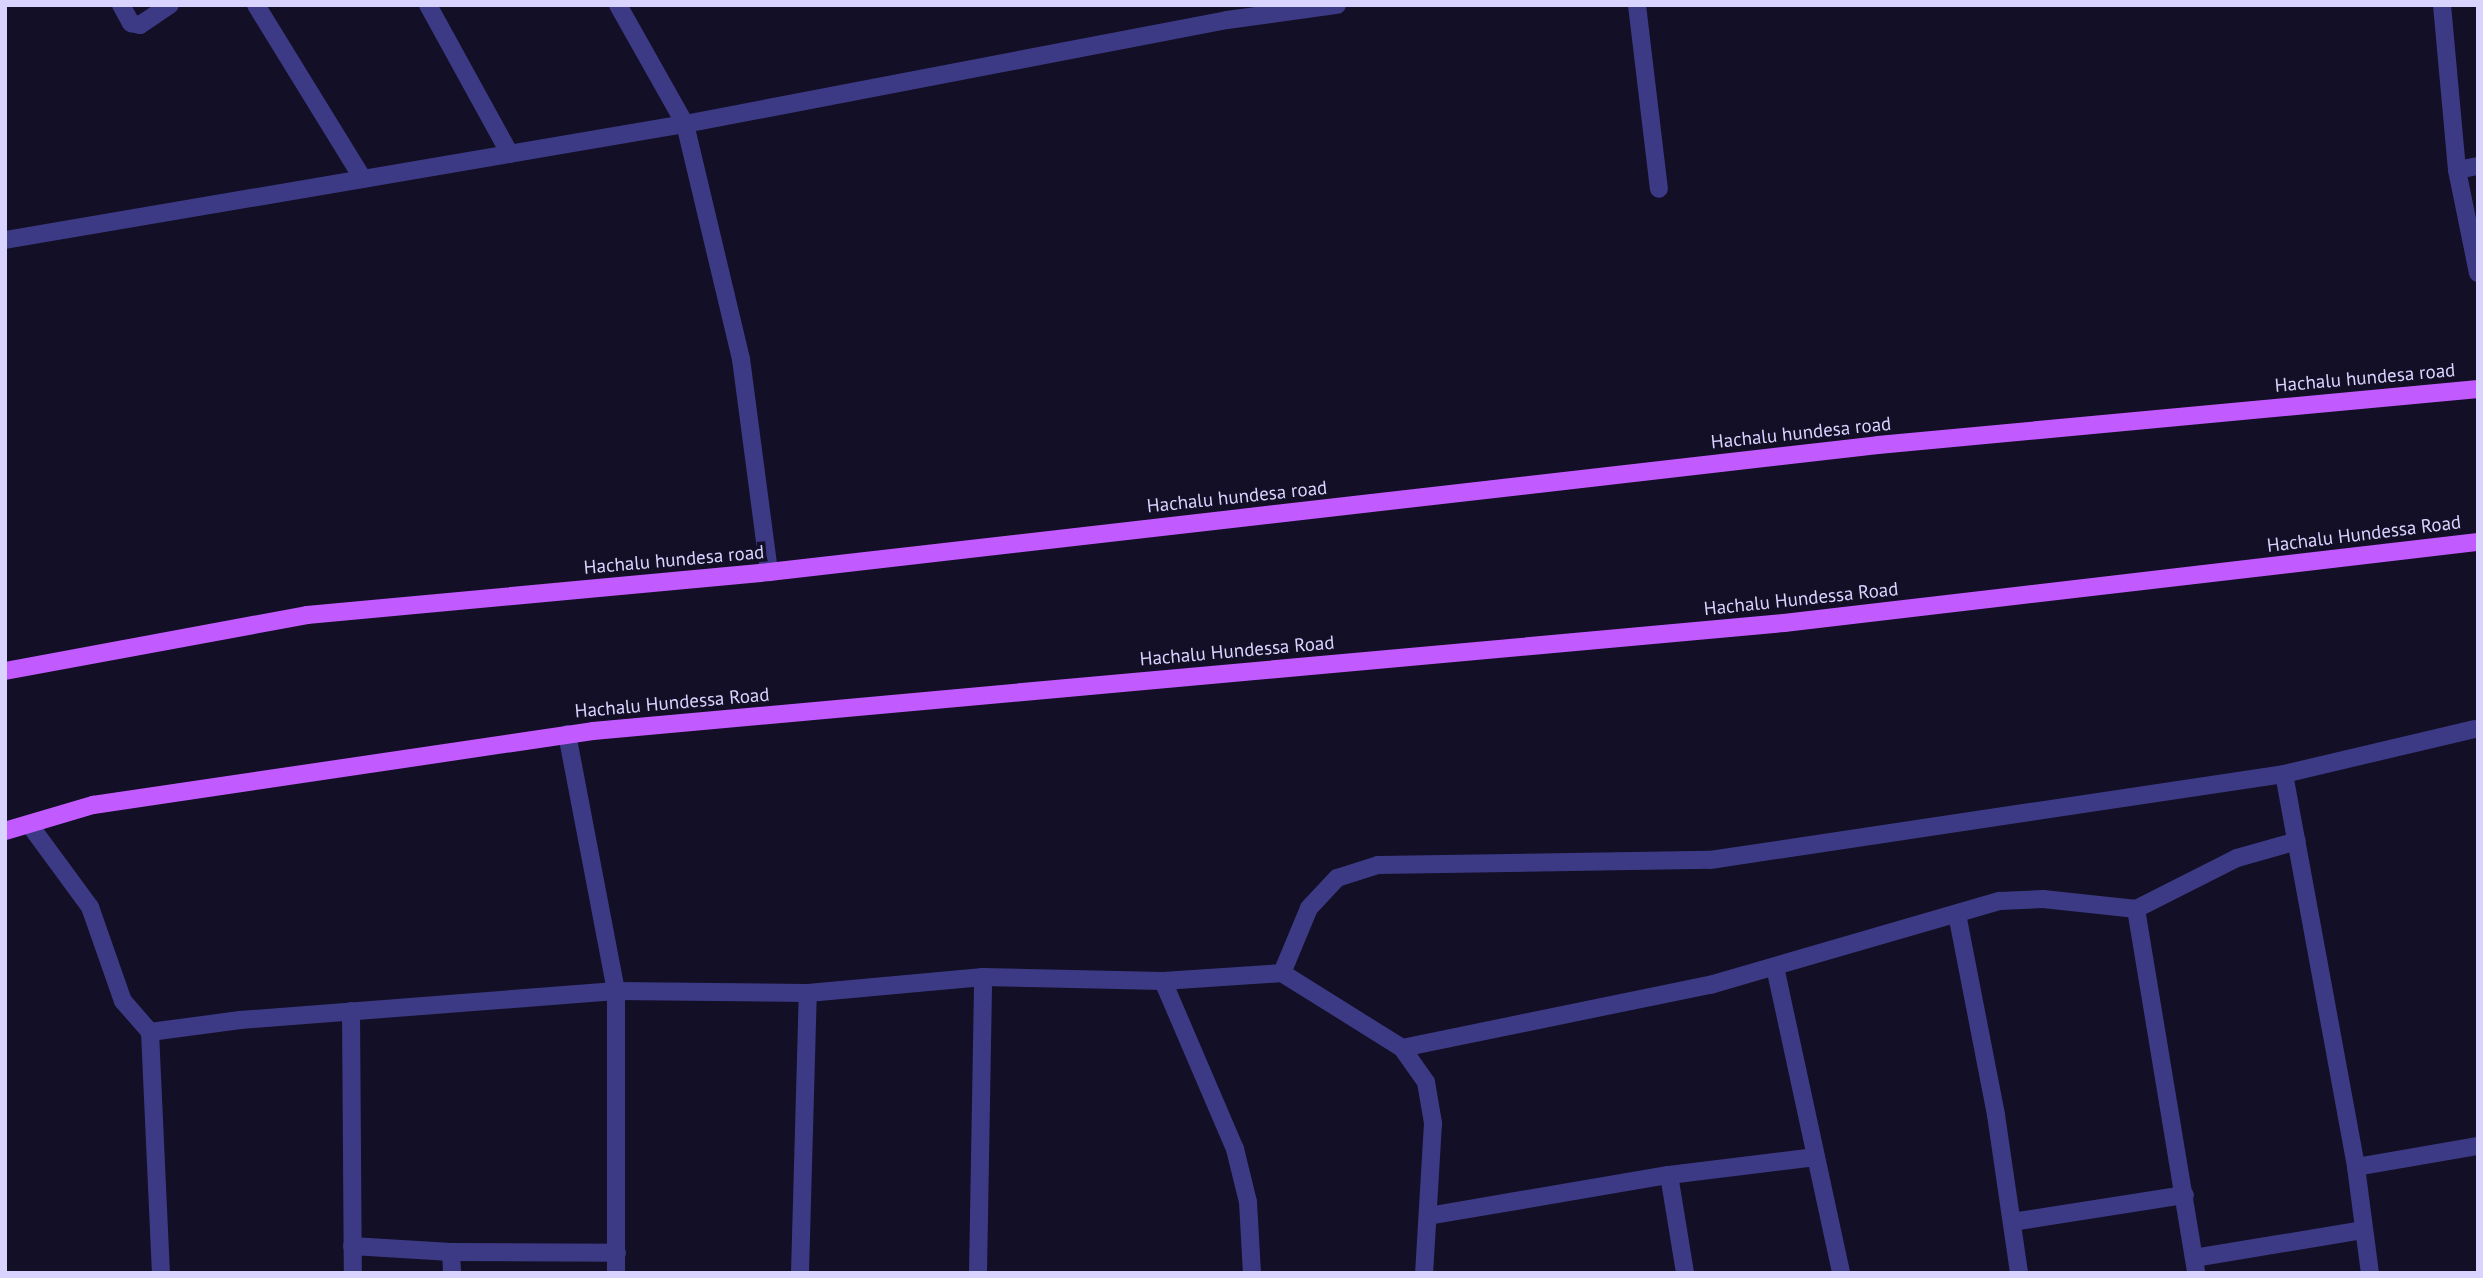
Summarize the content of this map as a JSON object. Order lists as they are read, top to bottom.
{
  "streets": {
    "main road": ["Hachalu hundesa road", "Hachalu Hundessa Road"]
  }
}
